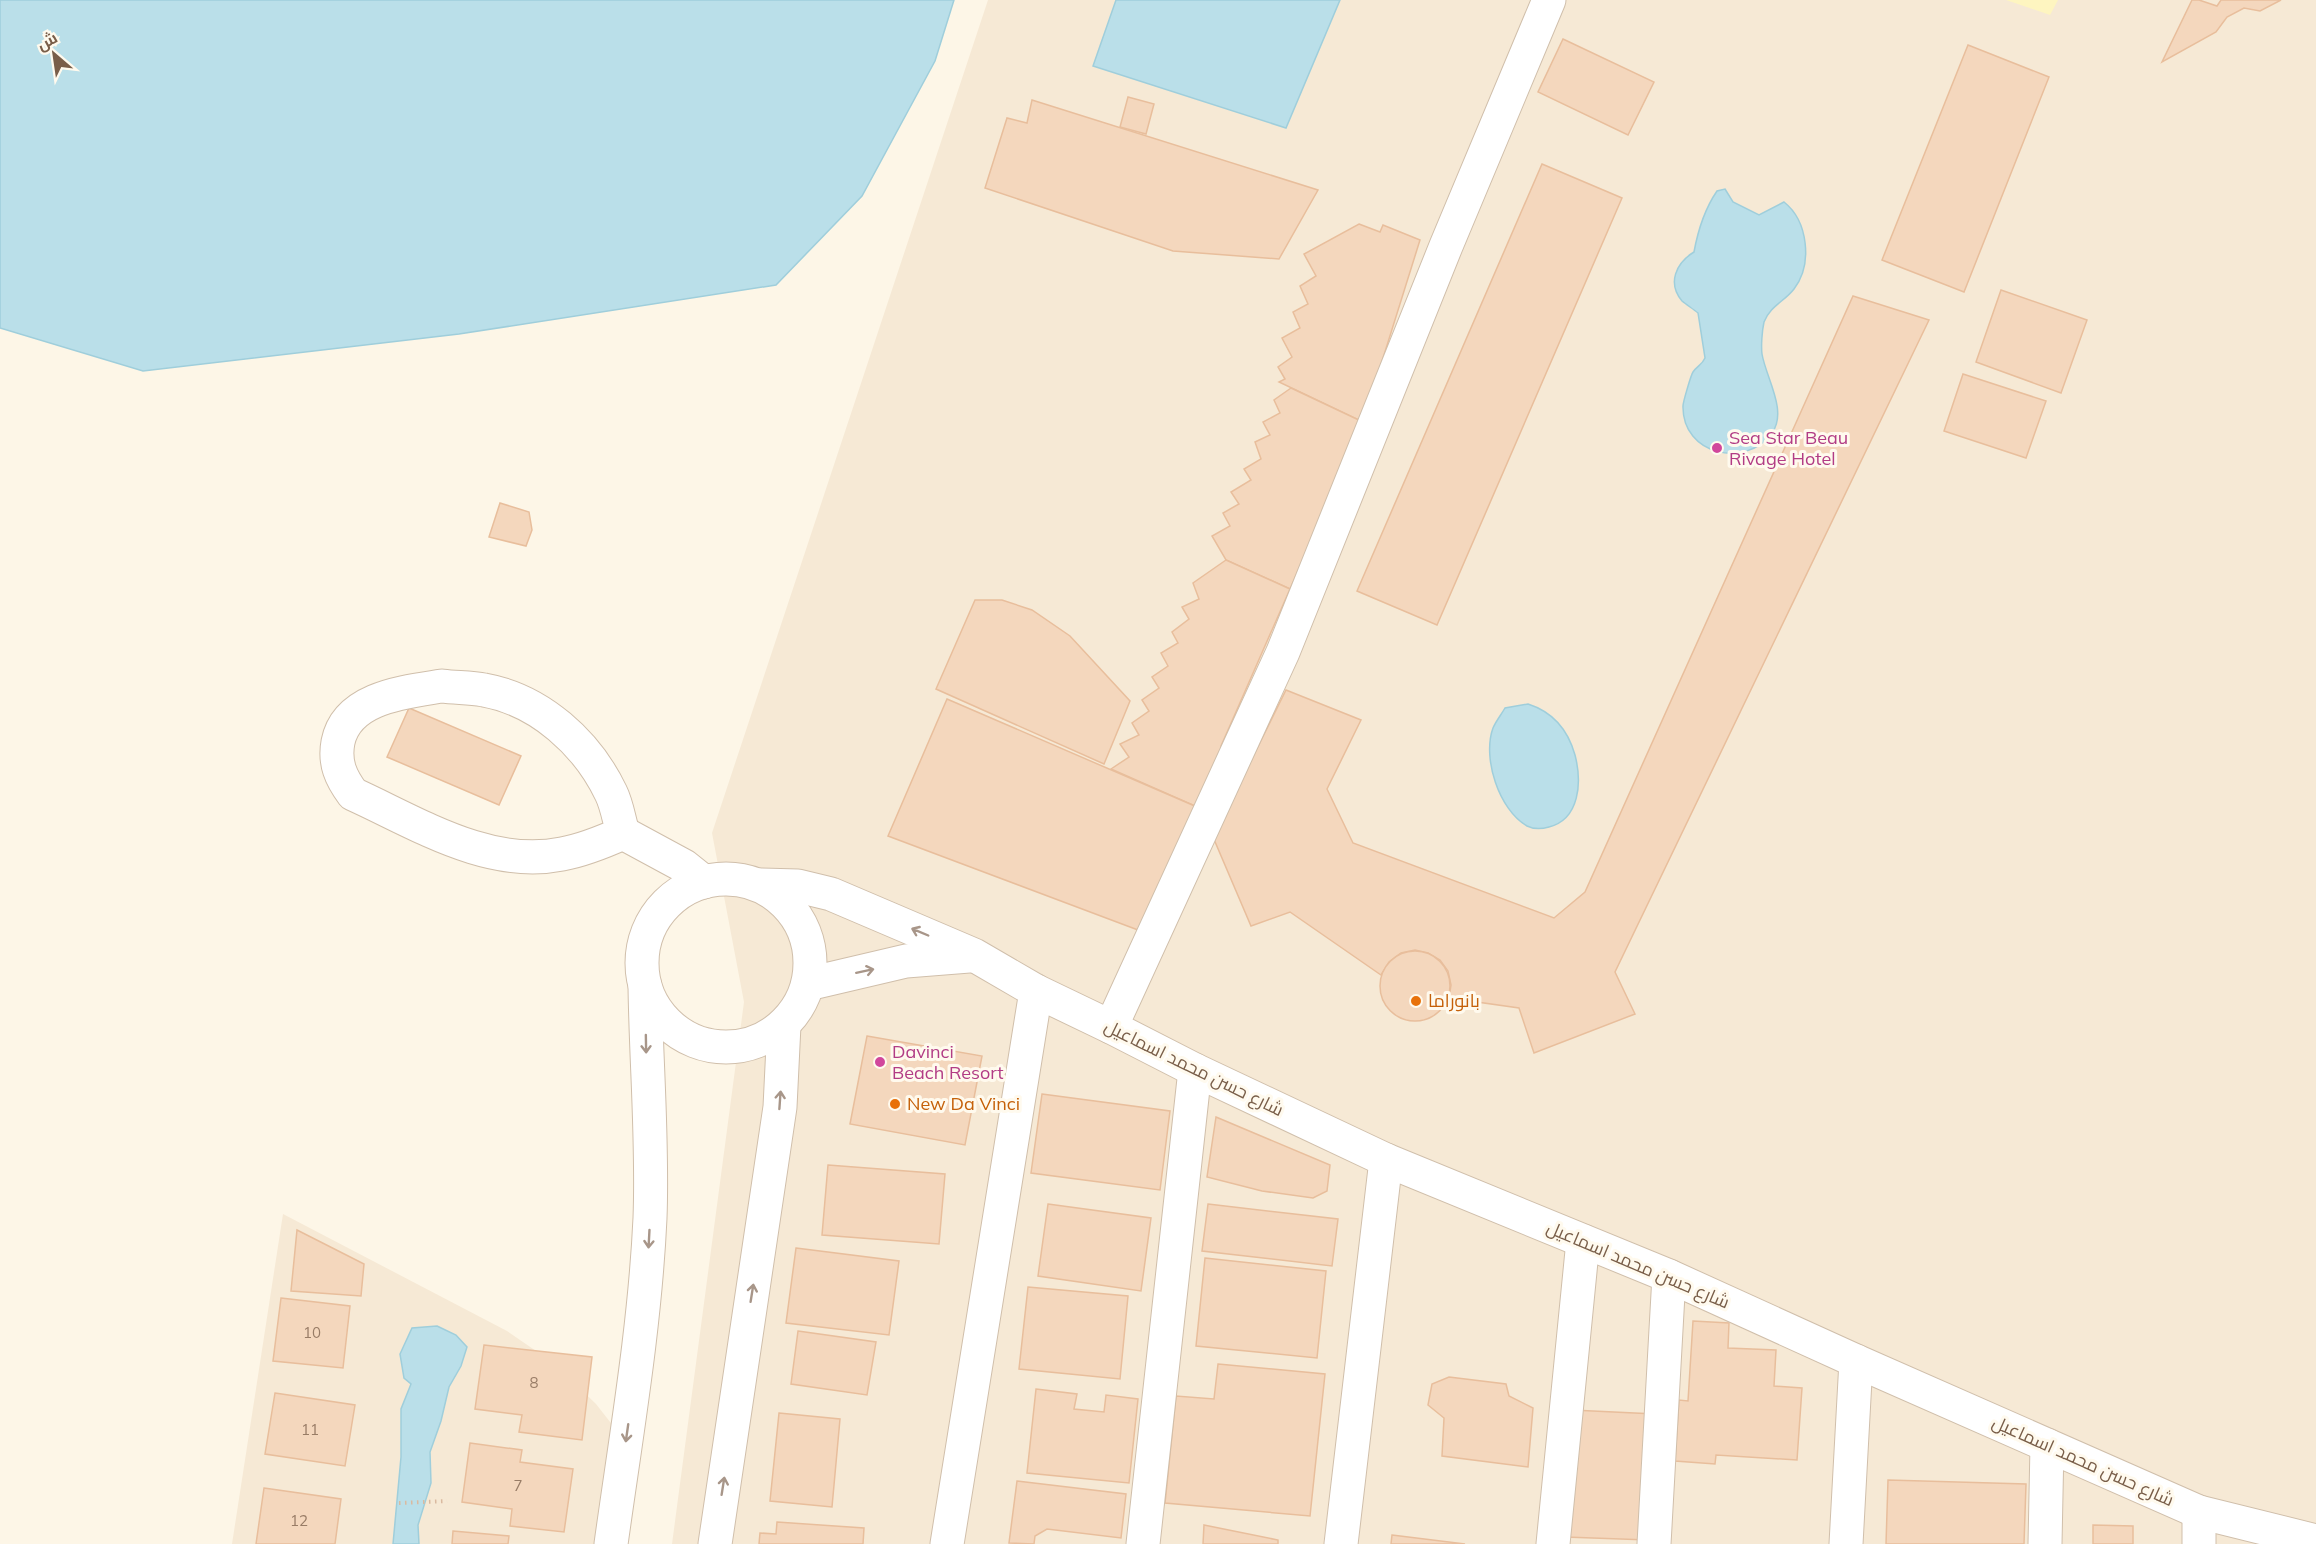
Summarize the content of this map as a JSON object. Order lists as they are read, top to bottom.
{
  "streets": {
    "street": ["شارع حسن محمد اسماعيل"]
  },
  "places": [
    "Sea Star Beau Rivage Hotel",
    "بانوراما",
    "Davinci Beach Resort",
    "New Da Vinci"
  ],
  "house_numbers": [
    "10",
    "8",
    "11",
    "7",
    "12"
  ],
  "north": "top left"
}
